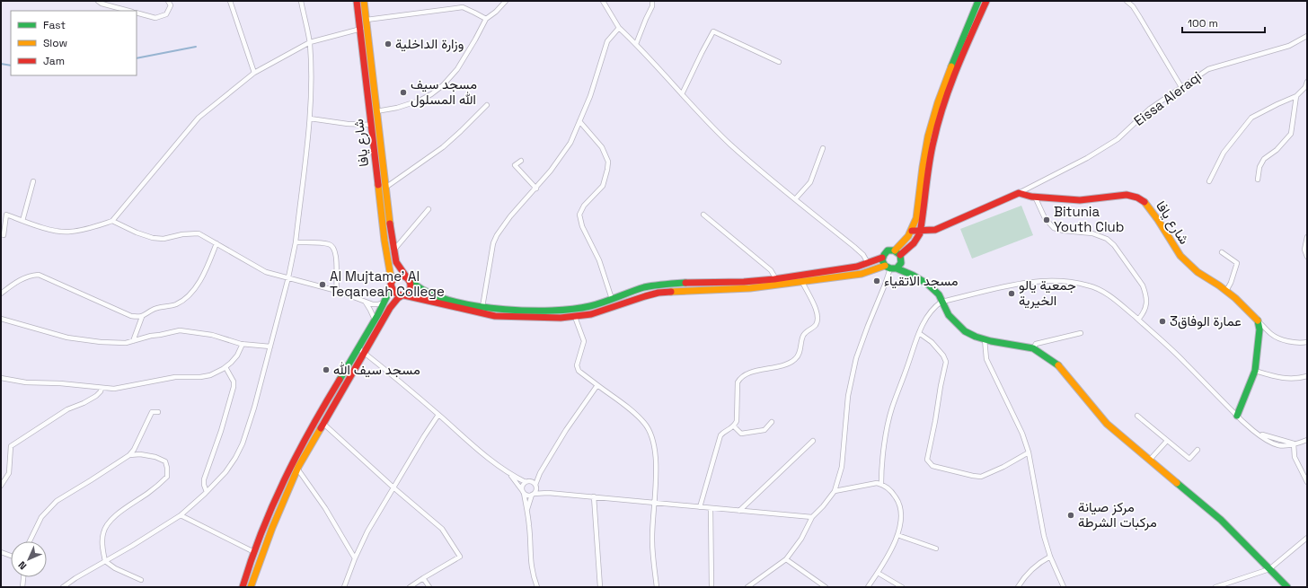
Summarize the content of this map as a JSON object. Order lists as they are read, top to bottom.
{
  "streets": {
    "main road": ["شارع يافا"],
    "street": ["Eissa Aleraqi"]
  },
  "crossings": [
    ["Eissa Aleraqi", "شارع يافا"]
  ],
  "places": [
    "وزارة الداخلية",
    "مسجد سيف الله المسلول",
    "Bitunia Youth Club",
    "مسجد الاتقياء",
    "Al Mujtame' Al Teqaneah College",
    "جمعية يالو الخيرية",
    "عمارة الوفاق3",
    "مسجد سيف الله",
    "مركز صيانة مركبات الشرطة"
  ],
  "legend": ["Fast", "Slow", "Jam"],
  "scale_bar": "100 m",
  "north": "bottom left"
}
